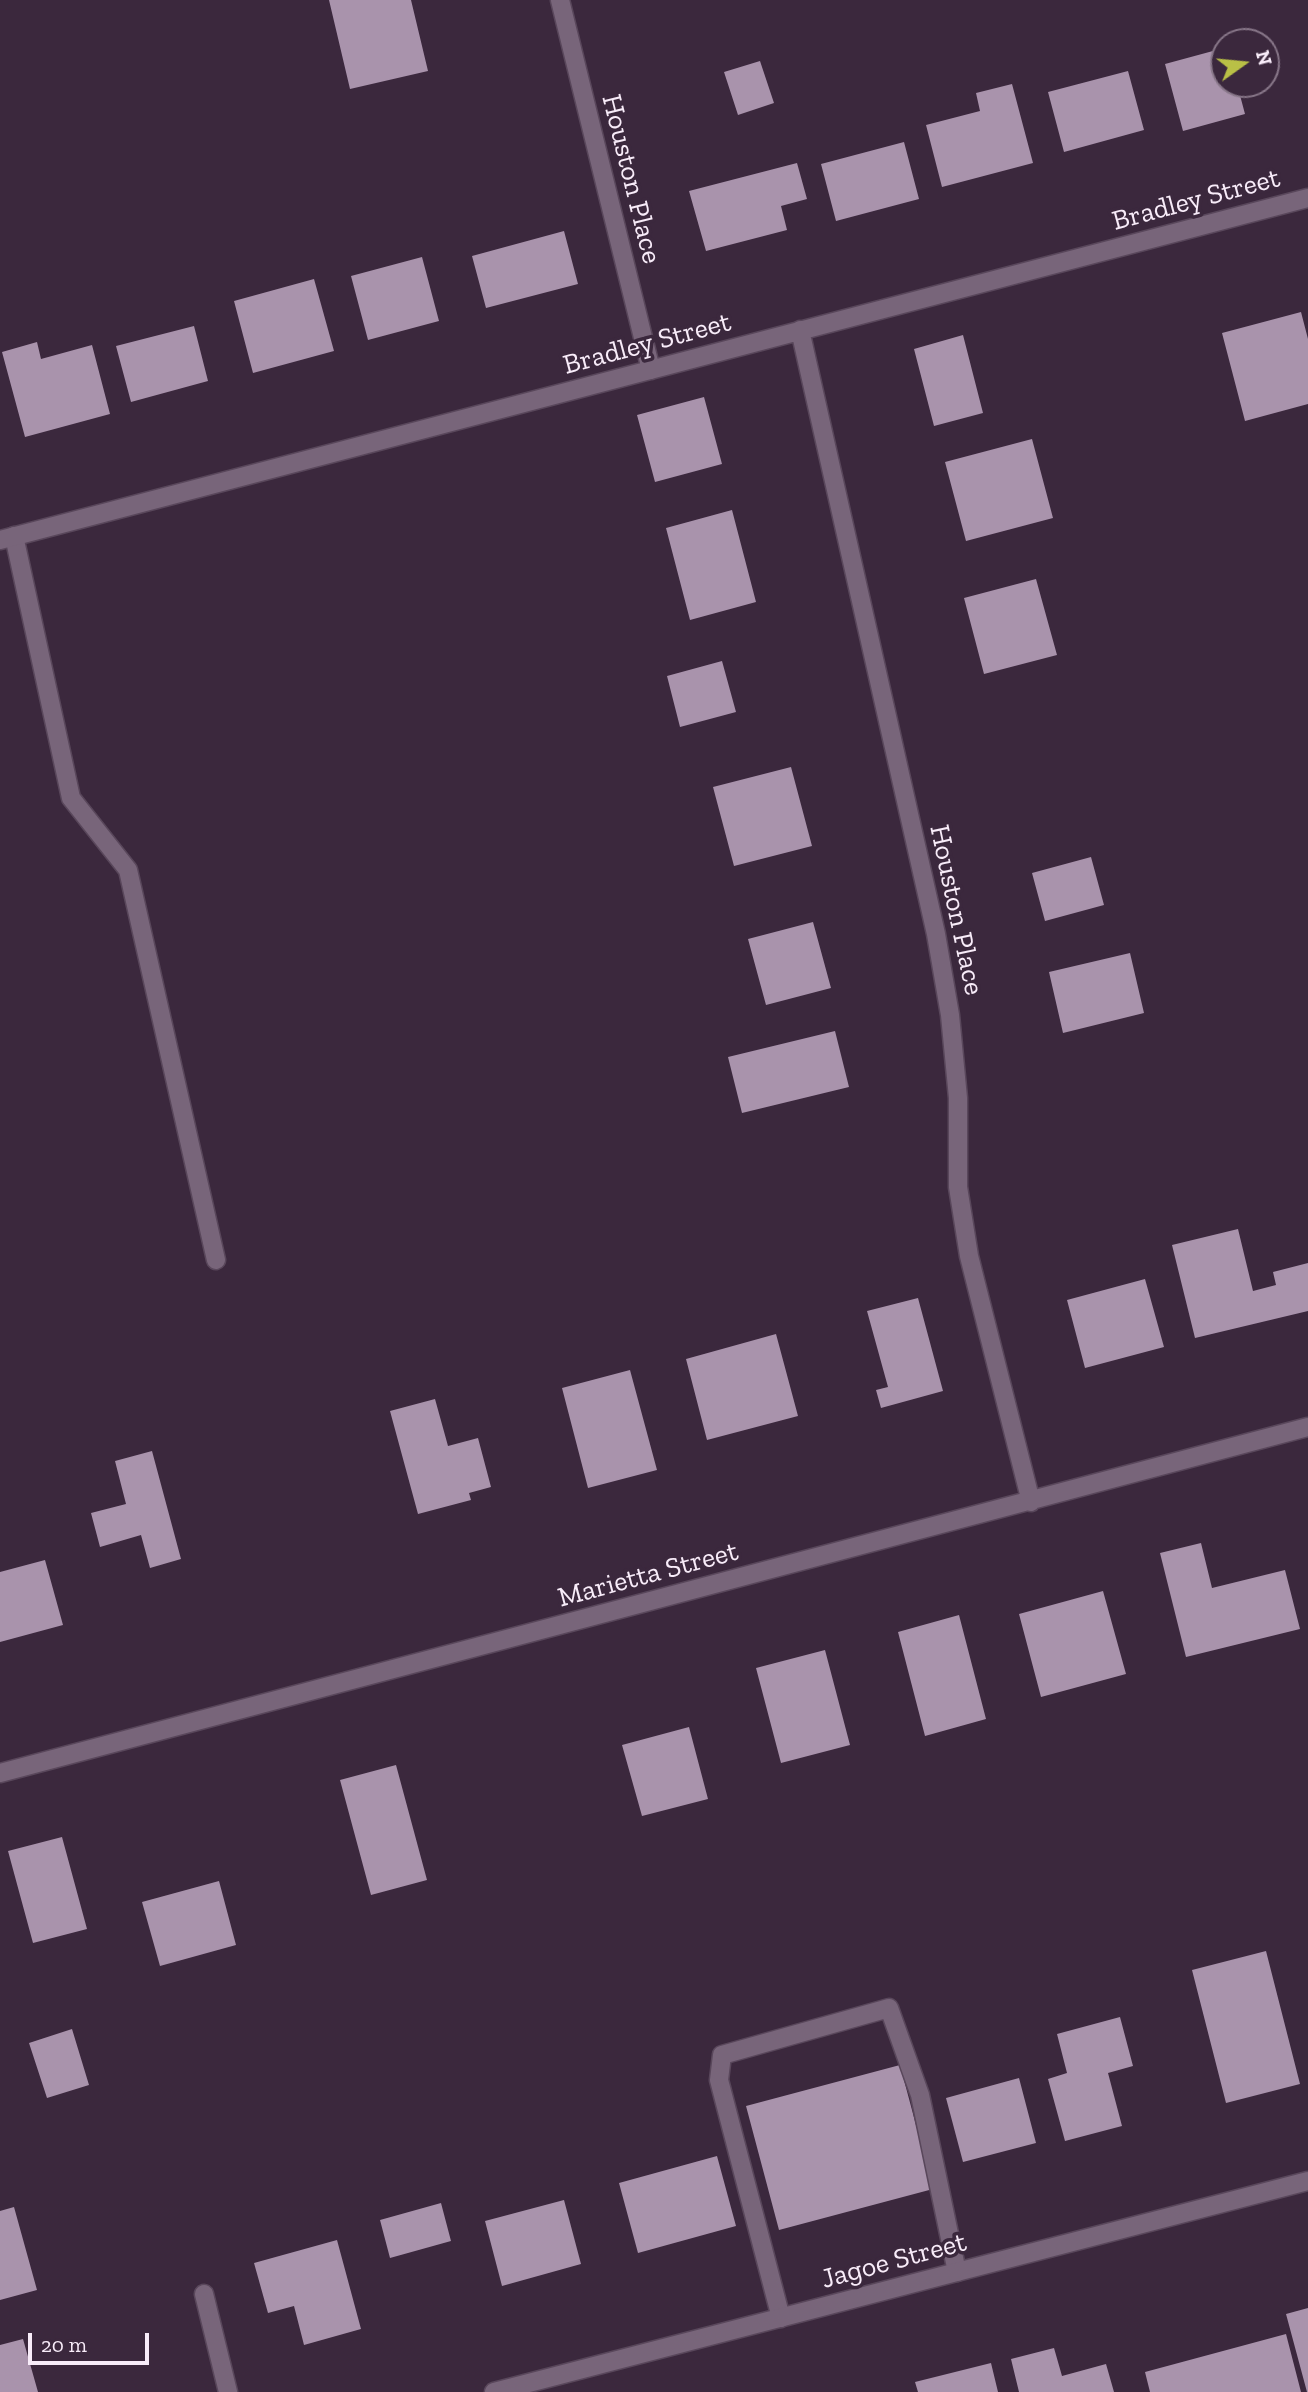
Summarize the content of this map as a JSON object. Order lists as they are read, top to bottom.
{
  "streets": {
    "street": [
      "Houston Place",
      "Bradley Street",
      "Marietta Street",
      "Jagoe Street"
    ]
  },
  "crossings": [
    ["Houston Place", "Bradley Street"],
    ["Houston Place", "Marietta Street"]
  ],
  "scale_bar": "20 m",
  "north": "right"
}
